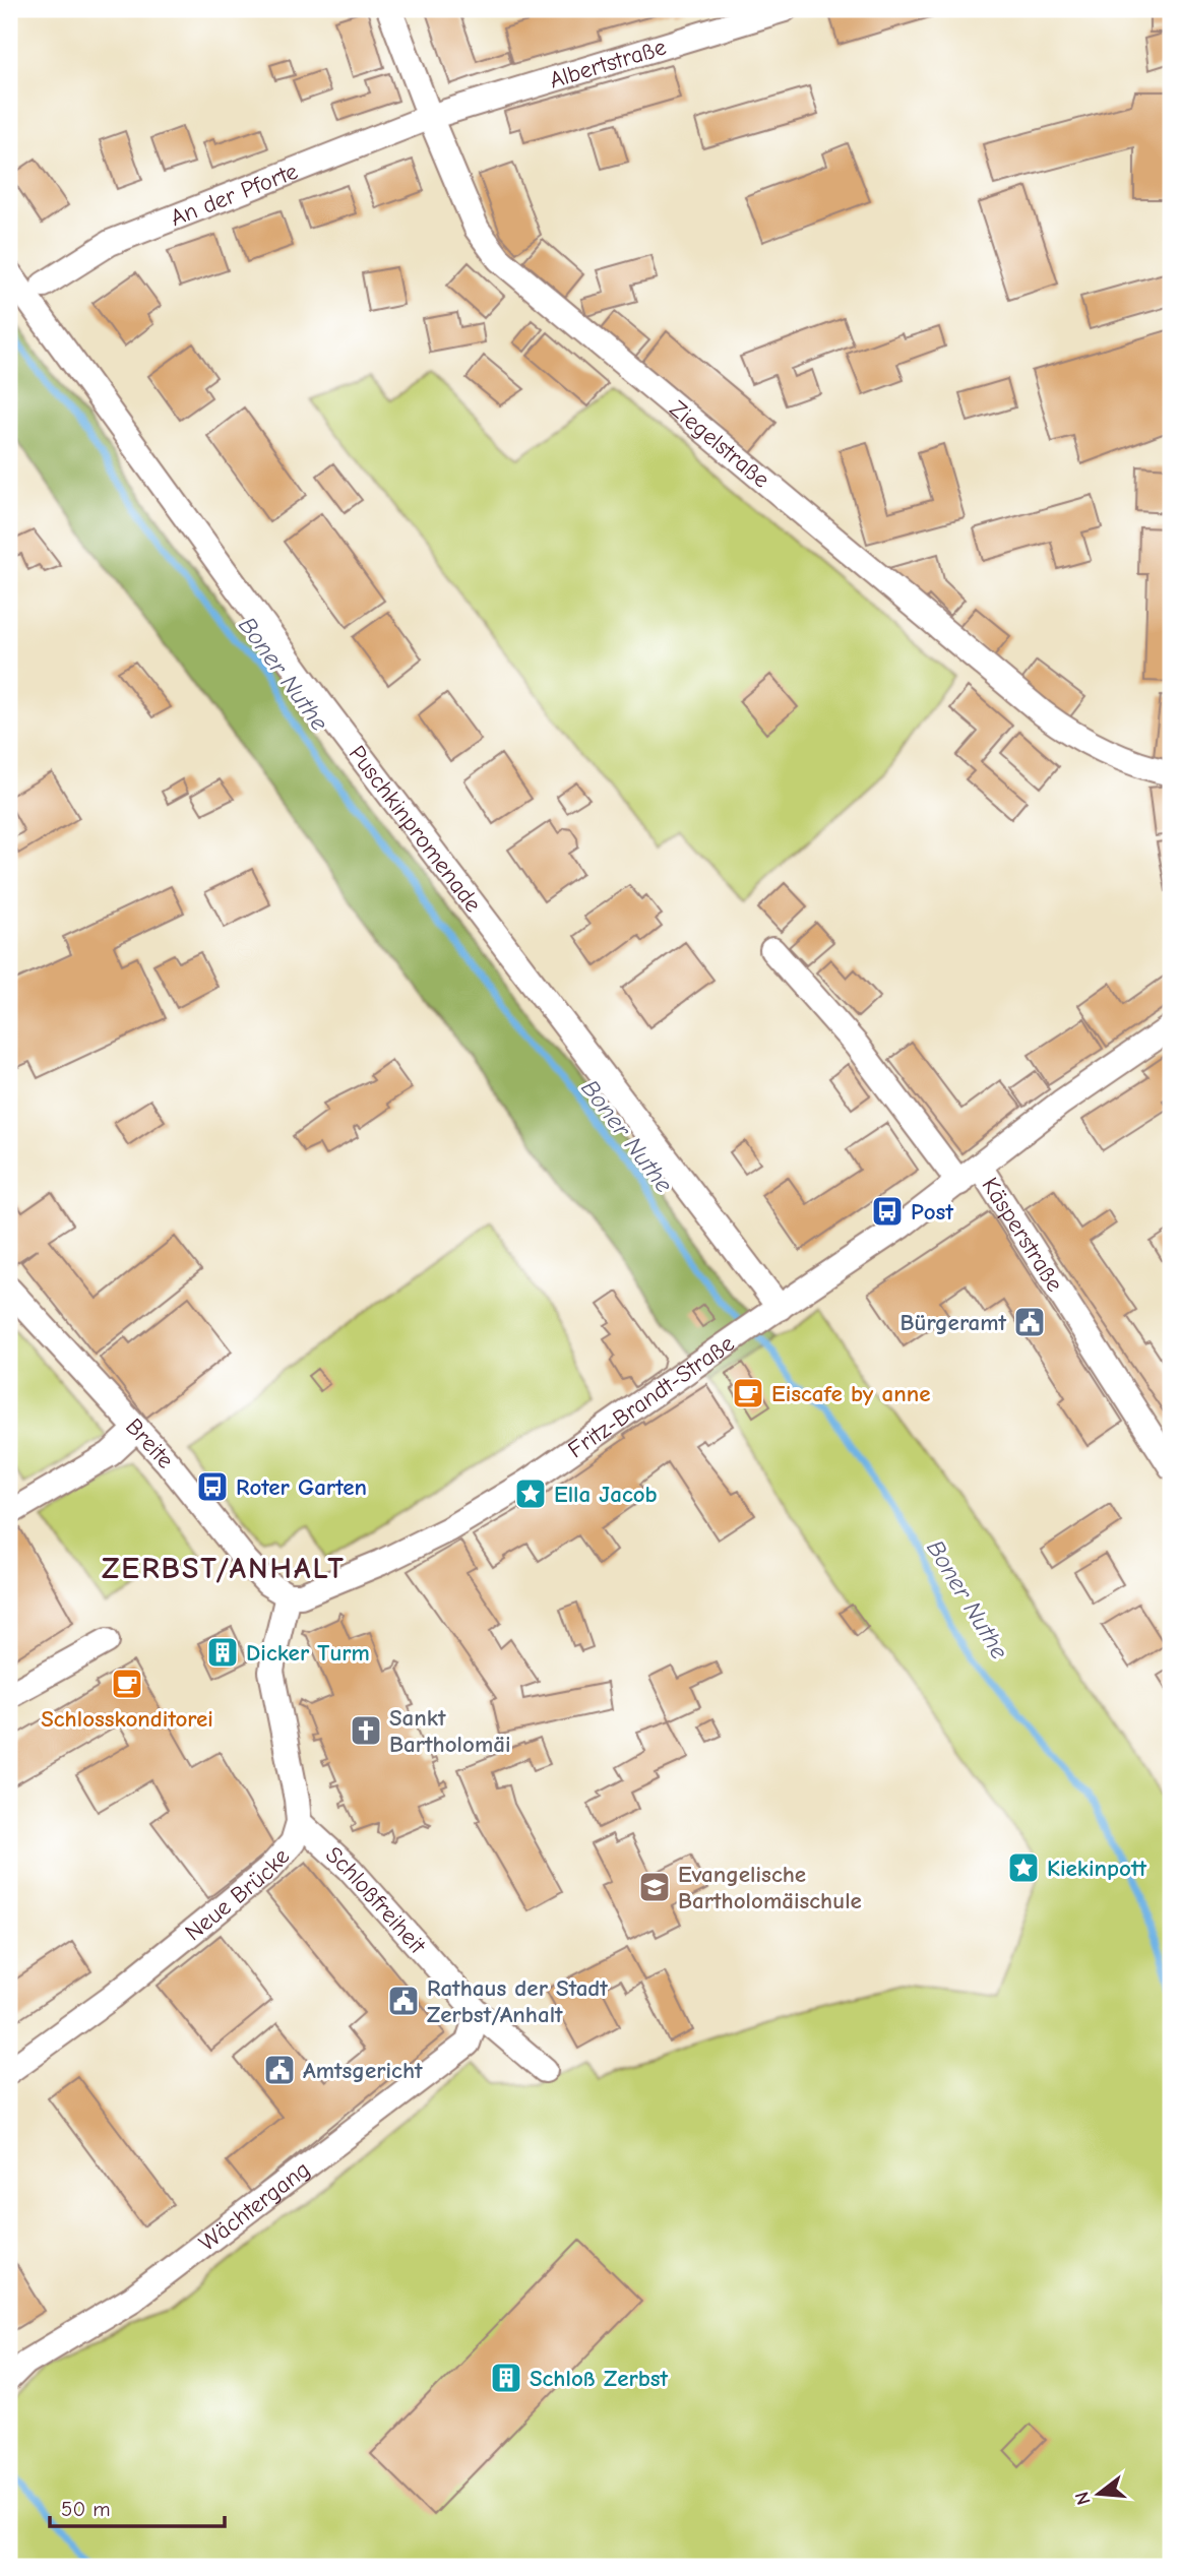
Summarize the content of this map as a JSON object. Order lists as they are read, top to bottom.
{
  "streets": {
    "street": [
      "Albertstraße",
      "An der Pforte",
      "Ziegelstraße",
      "Puschkinpromenade",
      "Käsperstraße",
      "Fritz-Brandt-Straße",
      "Breite",
      "Neue Brücke",
      "Schloßfreiheit",
      "Wächtergang"
    ]
  },
  "crossings": [
    ["Albertstraße", "An der Pforte"],
    ["Albertstraße", "Ziegelstraße"],
    ["An der Pforte", "Ziegelstraße"],
    ["Puschkinpromenade", "Fritz-Brandt-Straße"],
    ["Käsperstraße", "Fritz-Brandt-Straße"],
    ["Fritz-Brandt-Straße", "Breite"],
    ["Fritz-Brandt-Straße", "Neue Brücke"],
    ["Breite", "Neue Brücke"],
    ["Neue Brücke", "Schloßfreiheit"],
    ["Schloßfreiheit", "Wächtergang"]
  ],
  "districts": ["ZERBST/ANHALT"],
  "water": ["Boner Nuthe"],
  "places": {
    "bus stop": ["Post", "Roter Garten"],
    "public building": ["Bürgeramt", "Rathaus der Stadt Zerbst/Anhalt", "Amtsgericht"],
    "cafe": ["Eiscafe by anne", "Schlosskonditorei"],
    "place": ["Ella Jacob", "Kiekinpott"],
    "building": ["Dicker Turm", "Schloß Zerbst"],
    "church": ["Sankt Bartholomäi"],
    "school or university": ["Evangelische Bartholomäischule"]
  },
  "scale_bar": "50 m",
  "north": "left"
}
